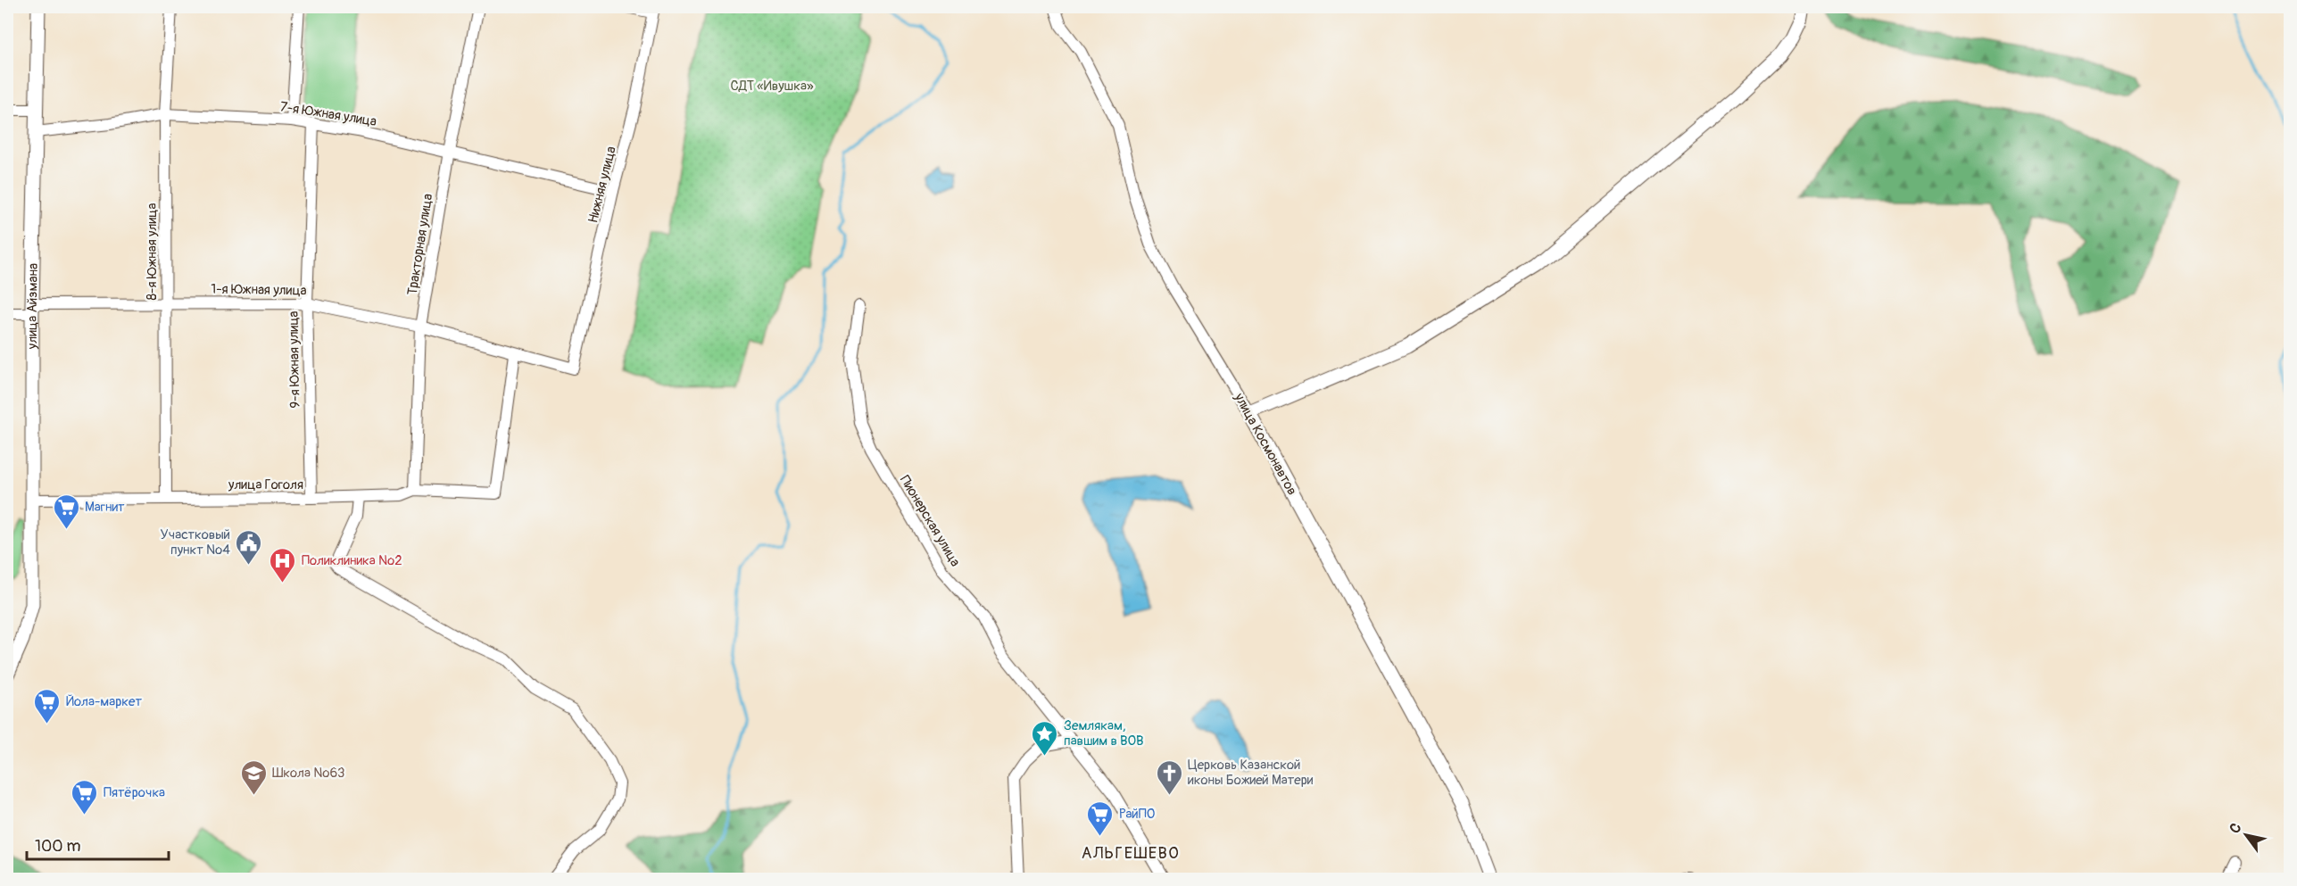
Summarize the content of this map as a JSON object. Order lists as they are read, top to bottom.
{
  "streets": {
    "street": [
      "7-я Южная улица",
      "Нижняя улица",
      "Тракторная улица",
      "8-я Южная улица",
      "1-я Южная улица",
      "улица Айзмана",
      "9-я Южная улица",
      "улица Космонавтов",
      "улица Гоголя",
      "Пионерская улица"
    ]
  },
  "crossings": [
    ["7-я Южная улица", "Нижняя улица"],
    ["7-я Южная улица", "Тракторная улица"],
    ["7-я Южная улица", "8-я Южная улица"],
    ["7-я Южная улица", "улица Айзмана"],
    ["7-я Южная улица", "9-я Южная улица"],
    ["Нижняя улица", "1-я Южная улица"],
    ["Тракторная улица", "1-я Южная улица"],
    ["Тракторная улица", "улица Гоголя"],
    ["8-я Южная улица", "1-я Южная улица"],
    ["8-я Южная улица", "улица Гоголя"],
    ["1-я Южная улица", "улица Айзмана"],
    ["1-я Южная улица", "9-я Южная улица"],
    ["1-я Южная улица", "улица Гоголя"],
    ["улица Айзмана", "улица Гоголя"],
    ["9-я Южная улица", "улица Гоголя"]
  ],
  "districts": ["АЛЬГЕШЕВО"],
  "parks": ["СДТ «Ивушка»"],
  "places": {
    "supermarket": [
      "Магнит",
      "Йола-маркет",
      "Пятёрочка",
      "РайПО"
    ],
    "public building": ["Участковый пункт №4"],
    "hospital": ["Поликлиника №2"],
    "place": ["Землякам, павшим в ВОВ"],
    "school or university": ["Школа №63"],
    "church": ["Церковь Казанской иконы Божией Матери"]
  },
  "scale_bar": "100 m",
  "north": "top left"
}
